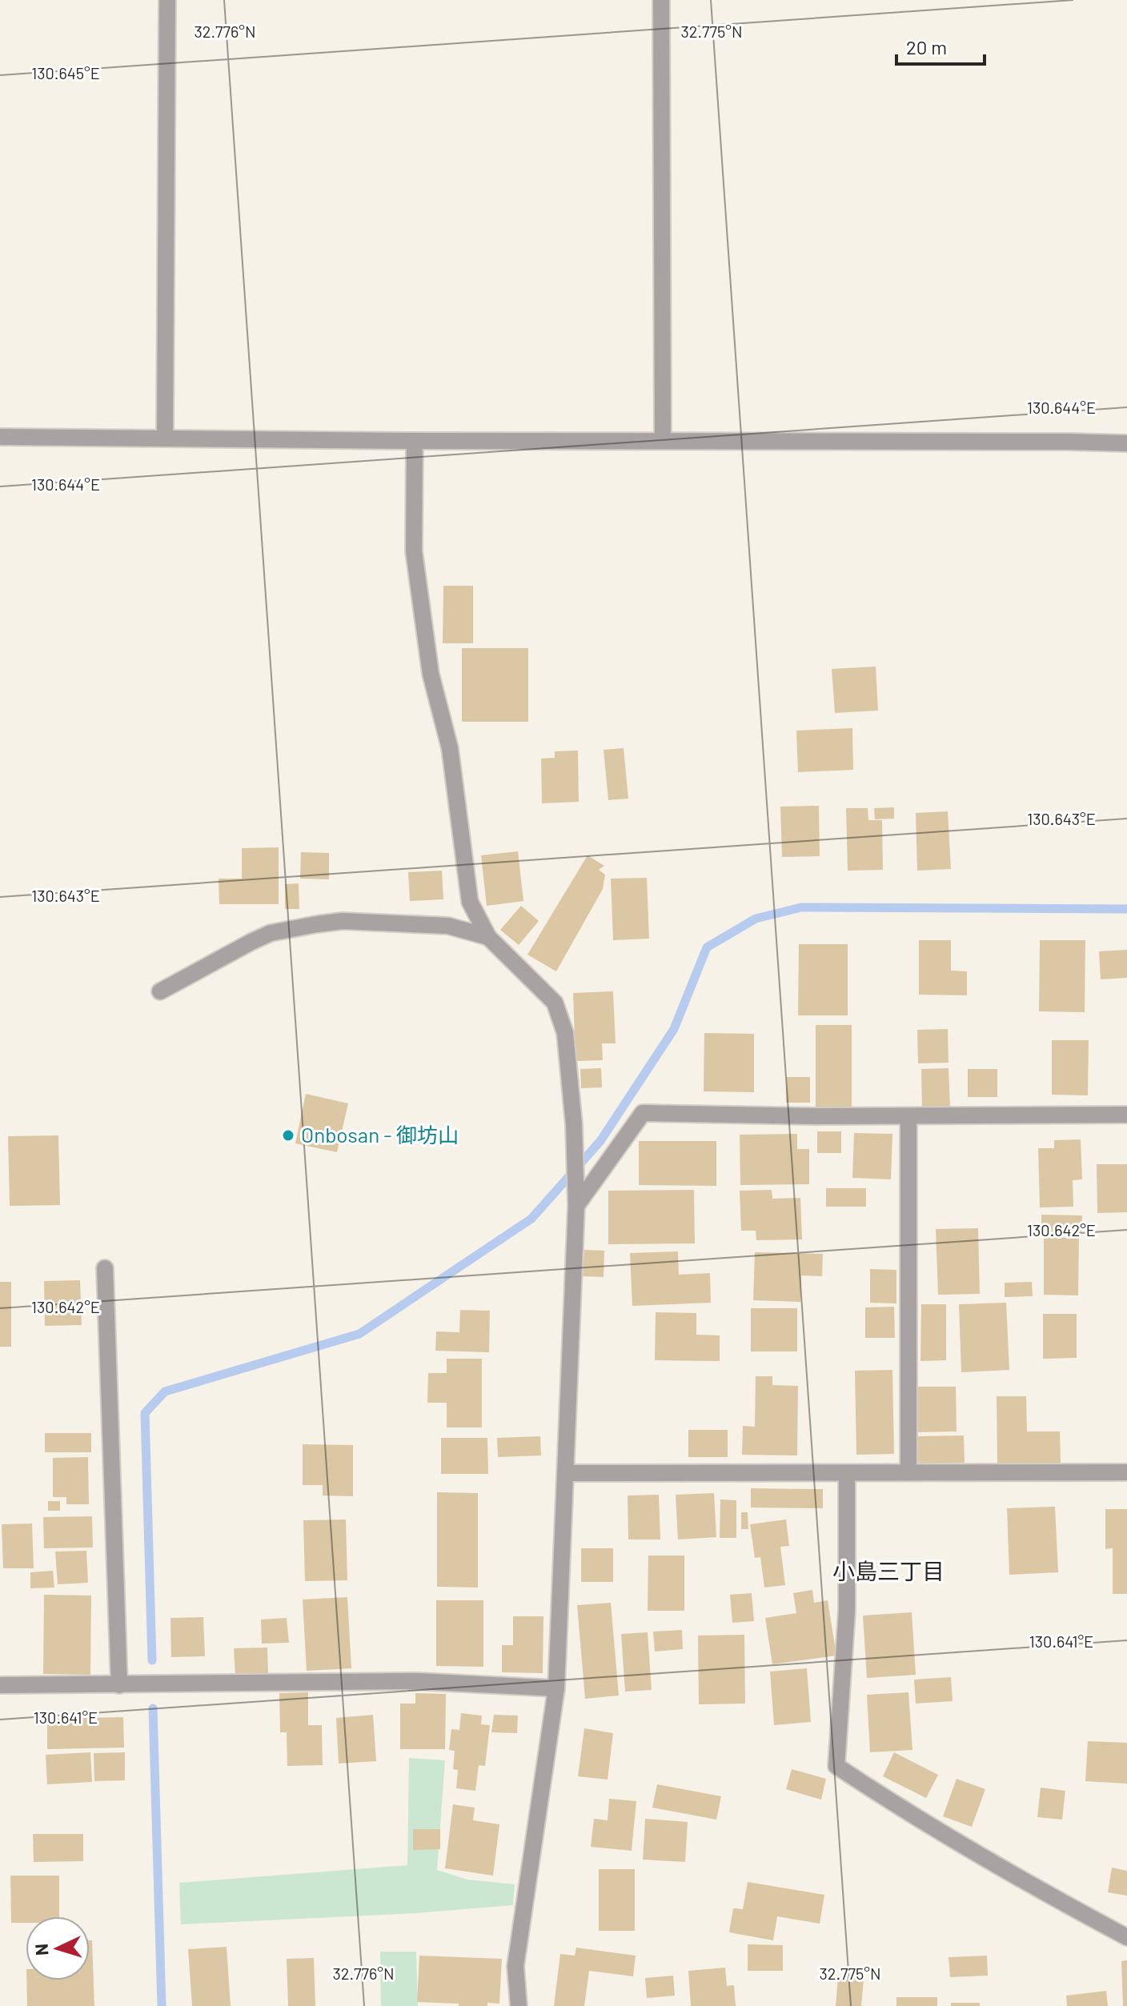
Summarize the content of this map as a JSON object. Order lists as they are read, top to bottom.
{
  "districts": ["小島三丁目"],
  "places": ["Onbosan - 御坊山"],
  "scale_bar": "20 m",
  "north": "left",
  "coordinates": [
    "32.776°N",
    "32.775°N",
    "130.645°E",
    "130.644°E",
    "130.643°E",
    "130.642°E",
    "130.641°E"
  ]
}
